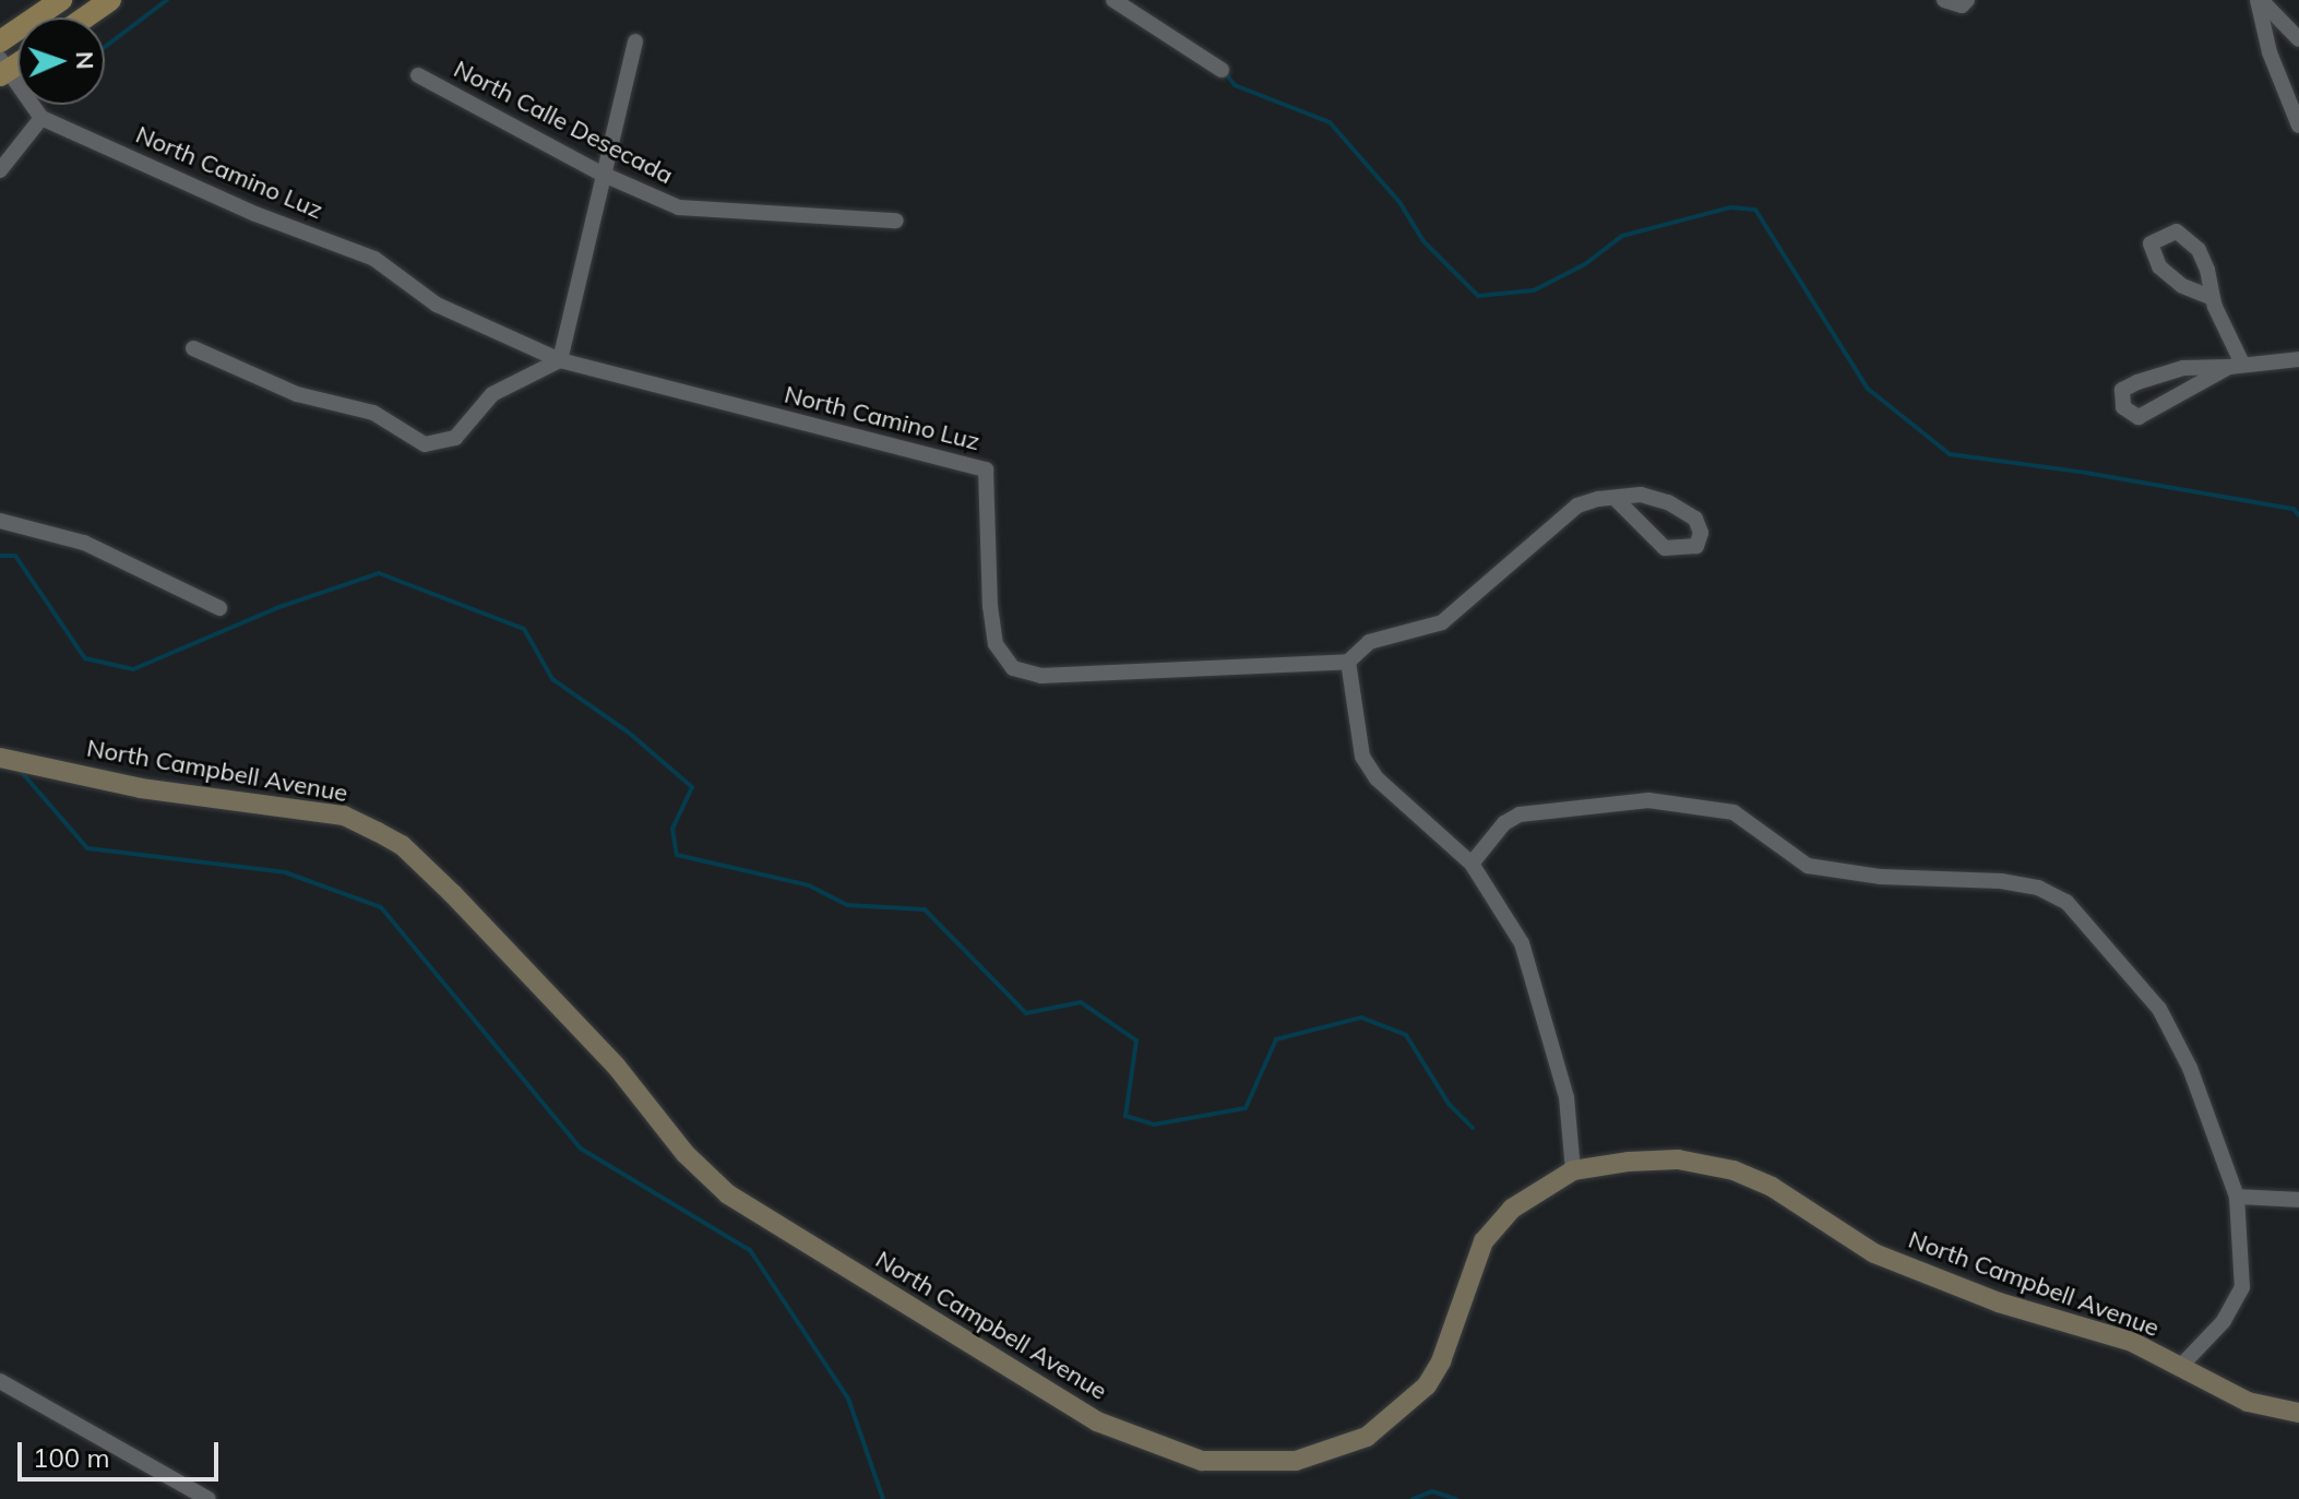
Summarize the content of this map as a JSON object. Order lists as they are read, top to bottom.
{
  "streets": {
    "main road": ["North Campbell Avenue"],
    "street": ["North Calle Desecada", "North Camino Luz"]
  },
  "scale_bar": "100 m",
  "north": "right"
}
